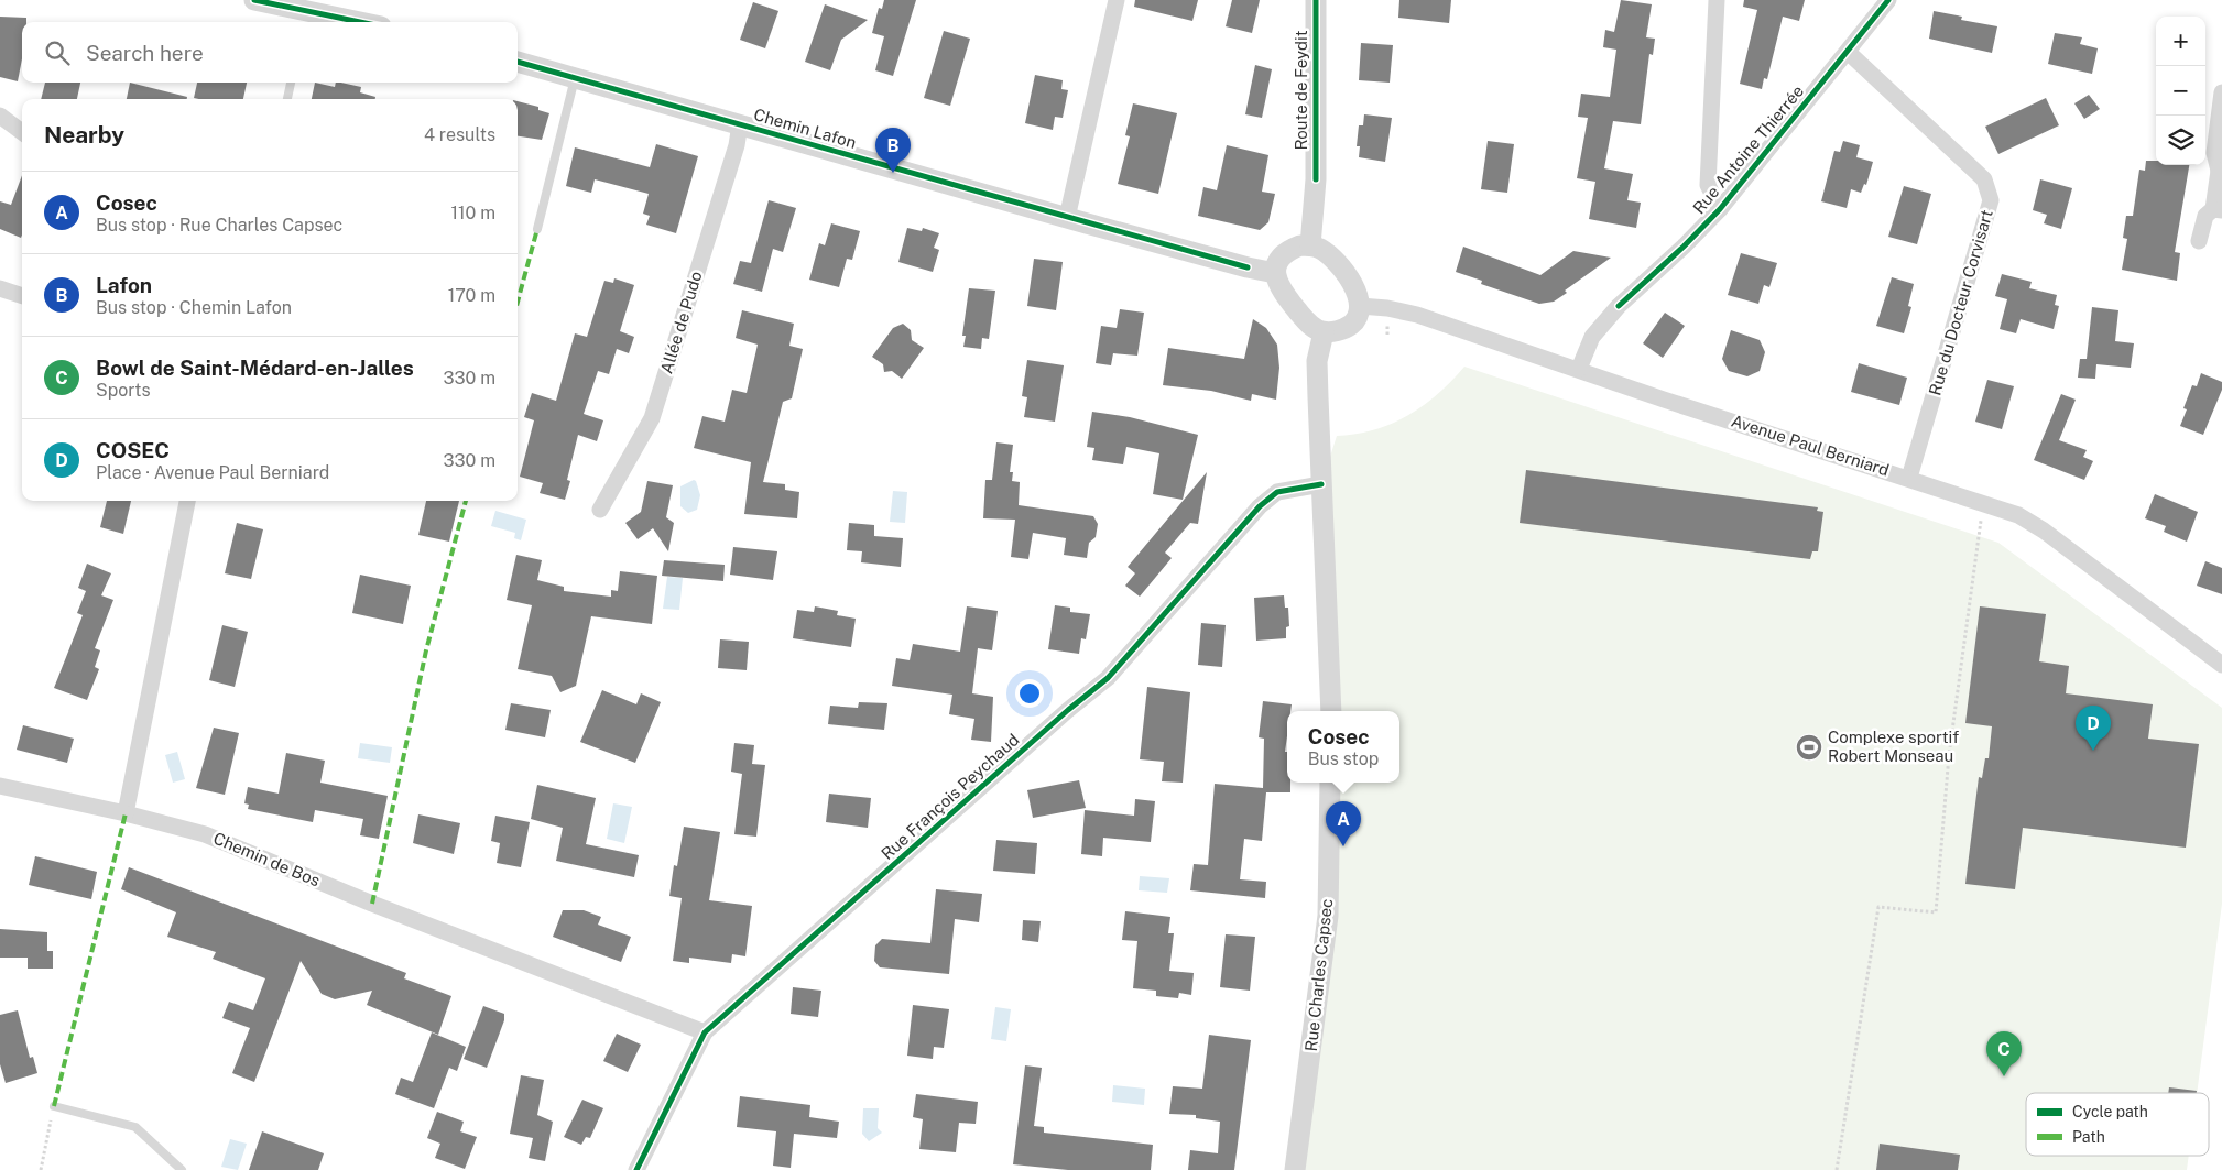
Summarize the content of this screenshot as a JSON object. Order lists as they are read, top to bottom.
{
  "streets": {
    "street": [
      "Route de Feydit",
      "Chemin Lafon",
      "Rue Antoine Thierrée",
      "Rue du Docteur Corvisart",
      "Allée de Pudo",
      "Avenue Paul Berniard",
      "Rue François Peychaud",
      "Chemin de Bos",
      "Rue Charles Capsec"
    ]
  },
  "crossings": [
    ["Route de Feydit", "Chemin Lafon"],
    ["Route de Feydit", "Avenue Paul Berniard"],
    ["Chemin Lafon", "Allée de Pudo"],
    ["Chemin Lafon", "Avenue Paul Berniard"],
    ["Rue Antoine Thierrée", "Rue du Docteur Corvisart"],
    ["Rue Antoine Thierrée", "Avenue Paul Berniard"],
    ["Rue du Docteur Corvisart", "Avenue Paul Berniard"],
    ["Rue François Peychaud", "Chemin de Bos"]
  ],
  "places": {
    "sports": ["Complexe sportif Robert Monseau"]
  },
  "legend": ["Cycle path", "Path"],
  "page": {
    "map_buttons": ["+", "−"],
    "search": "Search here",
    "heading": ["Nearby", "4 results"],
    "pins": [
      "B",
      "D",
      "A",
      "C"
    ],
    "list": [
      {
        "mark": "A",
        "name": "Cosec",
        "note": "Bus stop · Rue Charles Capsec",
        "value": "110 m"
      },
      {
        "mark": "B",
        "name": "Lafon",
        "note": "Bus stop · Chemin Lafon",
        "value": "170 m"
      },
      {
        "mark": "C",
        "name": "Bowl de Saint-Médard-en-Jalles",
        "note": "Sports",
        "value": "330 m"
      },
      {
        "mark": "D",
        "name": "COSEC",
        "note": "Place · Avenue Paul Berniard",
        "value": "330 m"
      }
    ],
    "popup": ["Cosec", "Bus stop"]
  }
}
